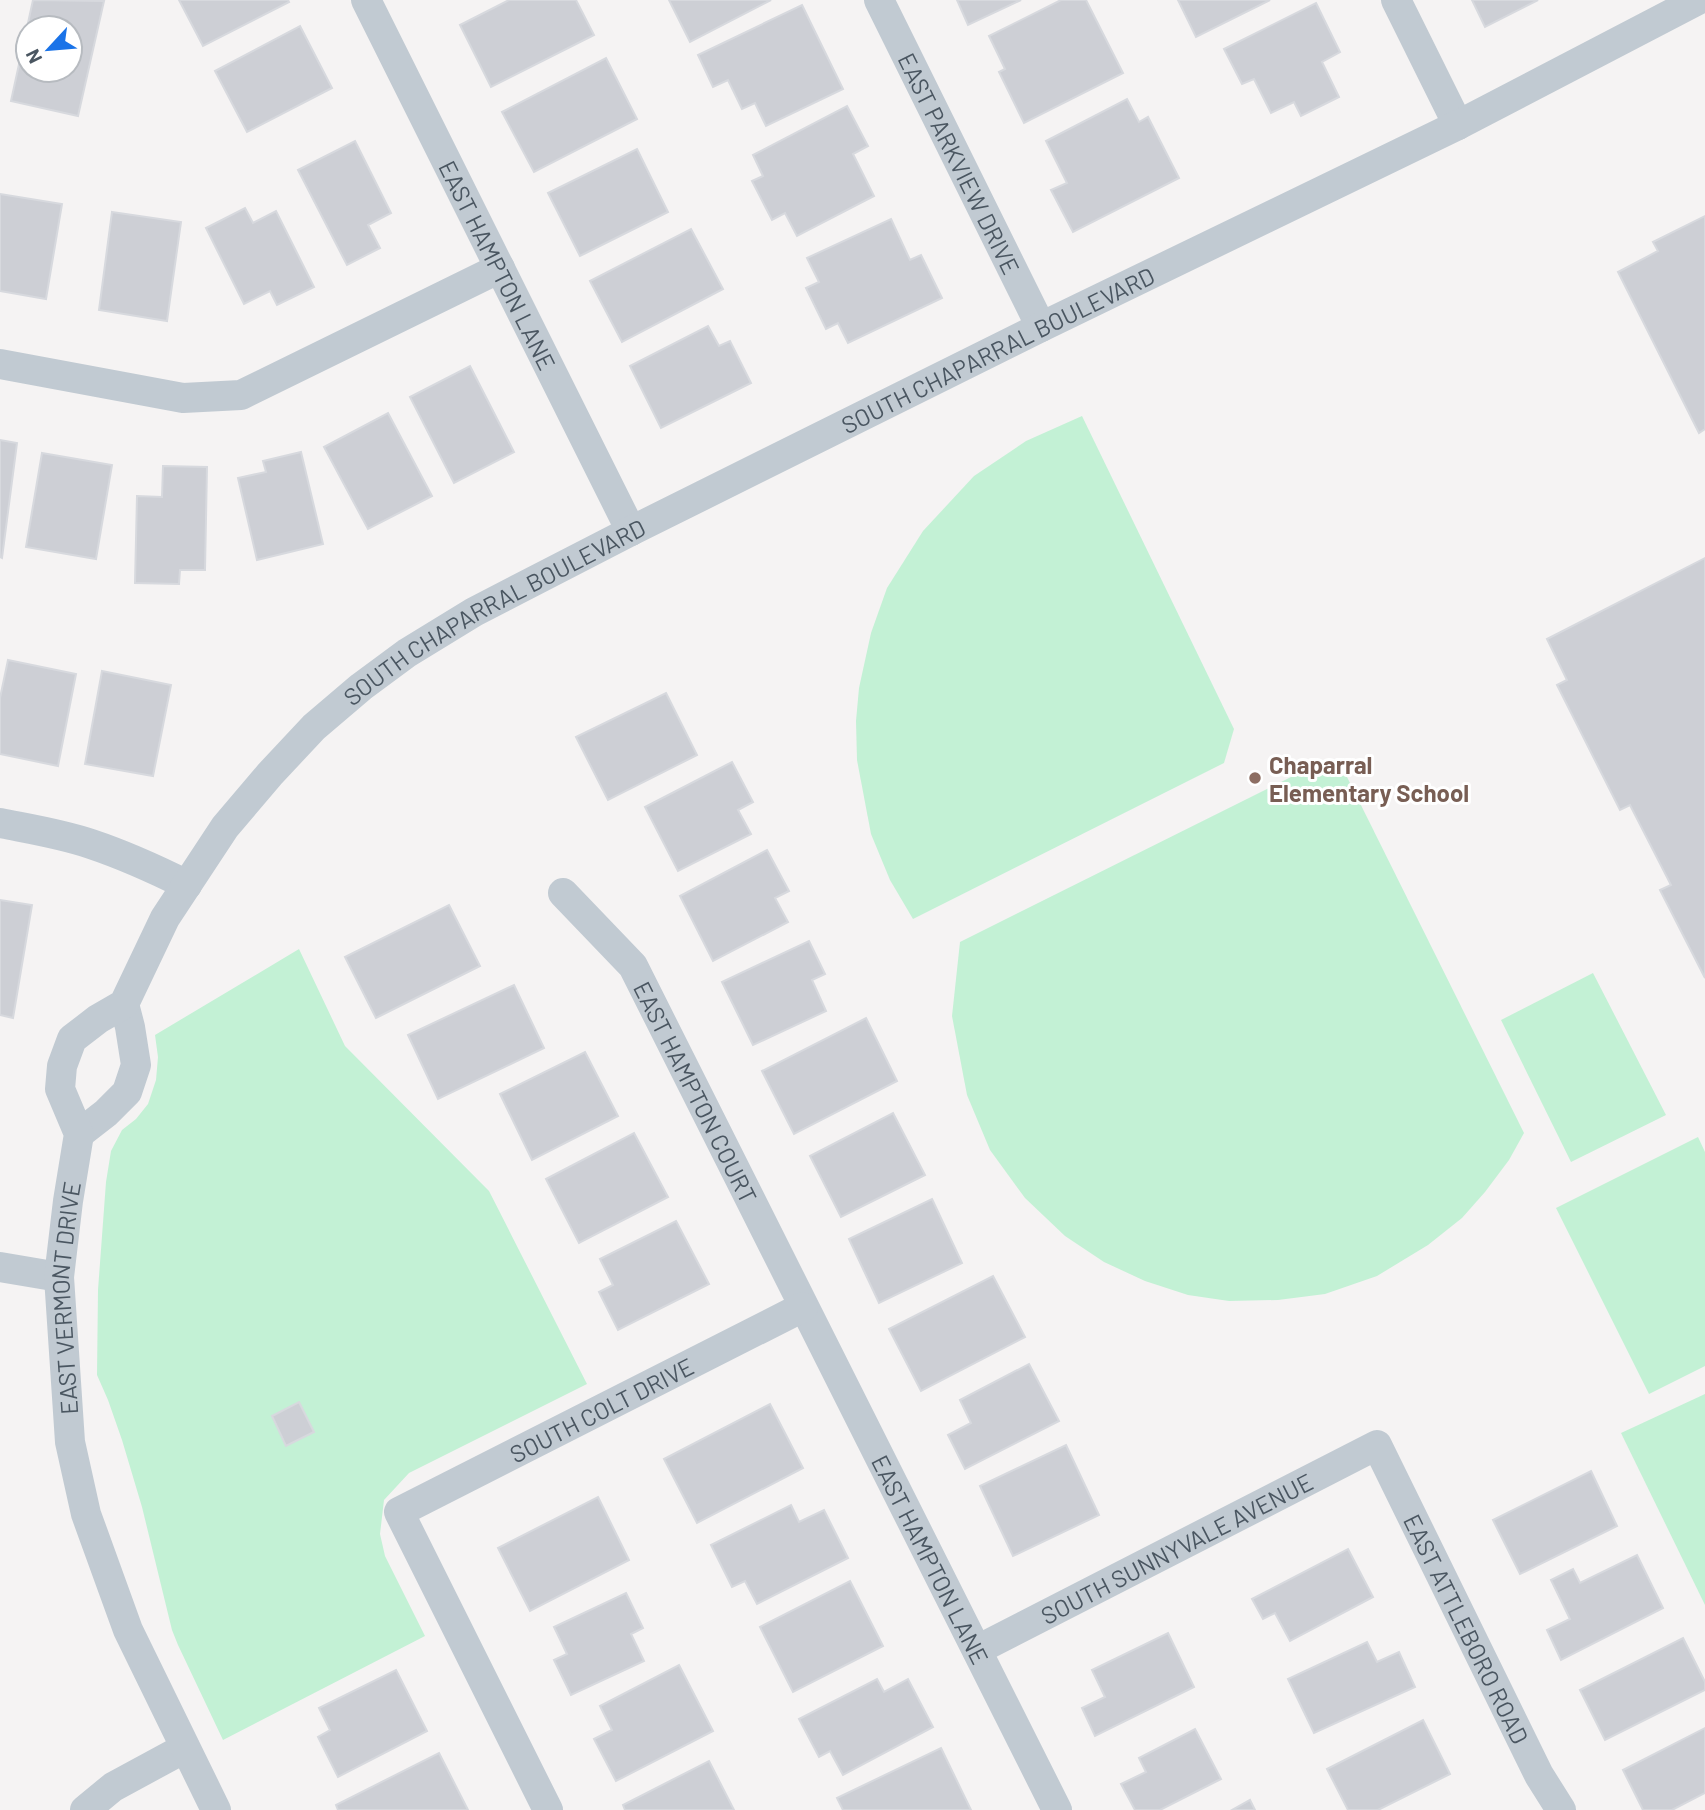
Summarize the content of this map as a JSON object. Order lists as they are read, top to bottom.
{
  "streets": {
    "street": [
      "EAST PARKVIEW DRIVE",
      "EAST HAMPTON LANE",
      "SOUTH CHAPARRAL BOULEVARD",
      "EAST HAMPTON COURT",
      "EAST VERMONT DRIVE",
      "SOUTH COLT DRIVE",
      "SOUTH SUNNYVALE AVENUE",
      "EAST ATTLEBORO ROAD"
    ]
  },
  "crossings": [
    ["EAST PARKVIEW DRIVE", "SOUTH CHAPARRAL BOULEVARD"],
    ["EAST HAMPTON LANE", "SOUTH CHAPARRAL BOULEVARD"],
    ["EAST HAMPTON LANE", "EAST HAMPTON COURT"],
    ["EAST HAMPTON LANE", "SOUTH COLT DRIVE"],
    ["EAST HAMPTON LANE", "SOUTH SUNNYVALE AVENUE"],
    ["EAST HAMPTON COURT", "SOUTH COLT DRIVE"],
    ["SOUTH SUNNYVALE AVENUE", "EAST ATTLEBORO ROAD"]
  ],
  "places": ["Chaparral Elementary School"],
  "north": "bottom left"
}
